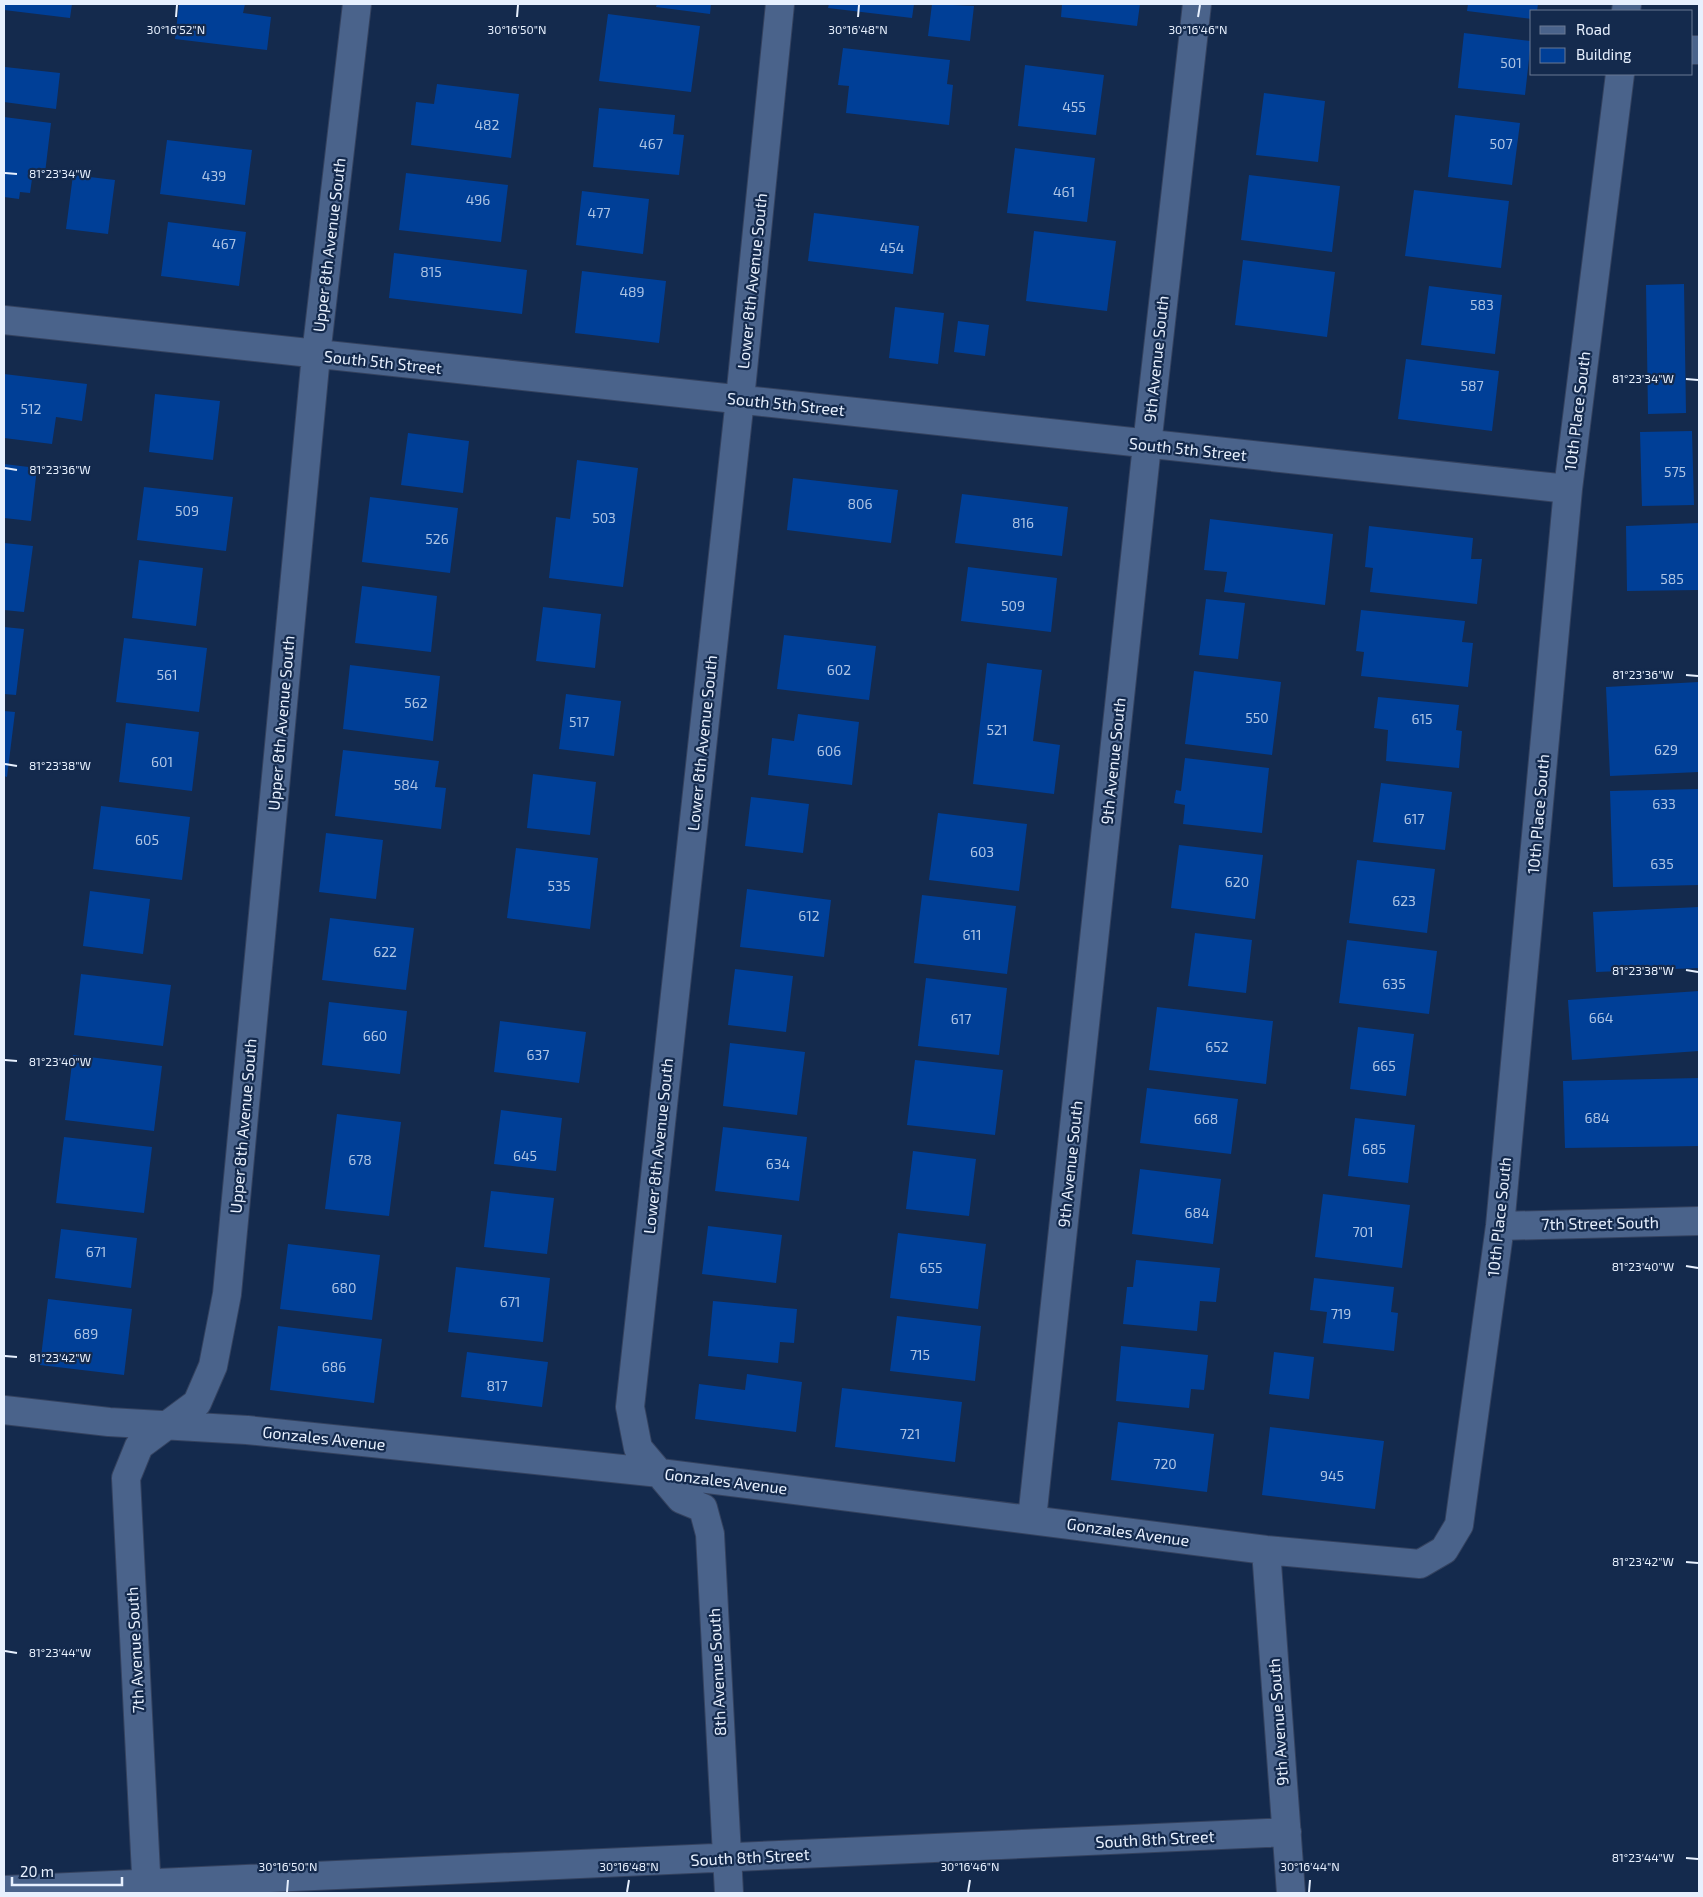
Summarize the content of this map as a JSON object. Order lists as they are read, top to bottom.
{
  "streets": {
    "street": [
      "Upper 8th Avenue South",
      "Lower 8th Avenue South",
      "9th Avenue South",
      "South 5th Street",
      "10th Place South",
      "7th Street South",
      "Gonzales Avenue",
      "7th Avenue South",
      "8th Avenue South",
      "South 8th Street"
    ]
  },
  "crossings": [
    ["Upper 8th Avenue South", "South 5th Street"],
    ["Upper 8th Avenue South", "Gonzales Avenue"],
    ["Upper 8th Avenue South", "7th Avenue South"],
    ["Lower 8th Avenue South", "South 5th Street"],
    ["Lower 8th Avenue South", "Gonzales Avenue"],
    ["Lower 8th Avenue South", "8th Avenue South"],
    ["9th Avenue South", "South 5th Street"],
    ["9th Avenue South", "Gonzales Avenue"],
    ["9th Avenue South", "South 8th Street"],
    ["South 5th Street", "10th Place South"],
    ["10th Place South", "7th Street South"],
    ["10th Place South", "Gonzales Avenue"],
    ["Gonzales Avenue", "7th Avenue South"],
    ["Gonzales Avenue", "8th Avenue South"],
    ["7th Avenue South", "South 8th Street"],
    ["8th Avenue South", "South 8th Street"]
  ],
  "house_numbers": [
    "501",
    "455",
    "482",
    "467",
    "507",
    "439",
    "461",
    "496",
    "477",
    "467",
    "454",
    "815",
    "489",
    "583",
    "587",
    "512",
    "575",
    "806",
    "509",
    "503",
    "816",
    "526",
    "585",
    "509",
    "602",
    "561",
    "562",
    "550",
    "615",
    "517",
    "521",
    "629",
    "606",
    "601",
    "584",
    "633",
    "617",
    "605",
    "603",
    "635",
    "620",
    "535",
    "623",
    "612",
    "611",
    "622",
    "635",
    "664",
    "617",
    "660",
    "652",
    "637",
    "665",
    "684",
    "668",
    "685",
    "645",
    "678",
    "634",
    "684",
    "701",
    "671",
    "655",
    "680",
    "671",
    "719",
    "689",
    "715",
    "686",
    "817",
    "721",
    "720",
    "945"
  ],
  "legend": ["Road", "Building"],
  "scale_bar": "20 m",
  "coordinates": [
    "30°16'52\"N",
    "30°16'50\"N",
    "30°16'48\"N",
    "30°16'46\"N",
    "81°23'34\"W",
    "81°23'36\"W",
    "81°23'38\"W",
    "81°23'40\"W",
    "81°23'42\"W",
    "81°23'44\"W",
    "30°16'44\"N"
  ]
}
